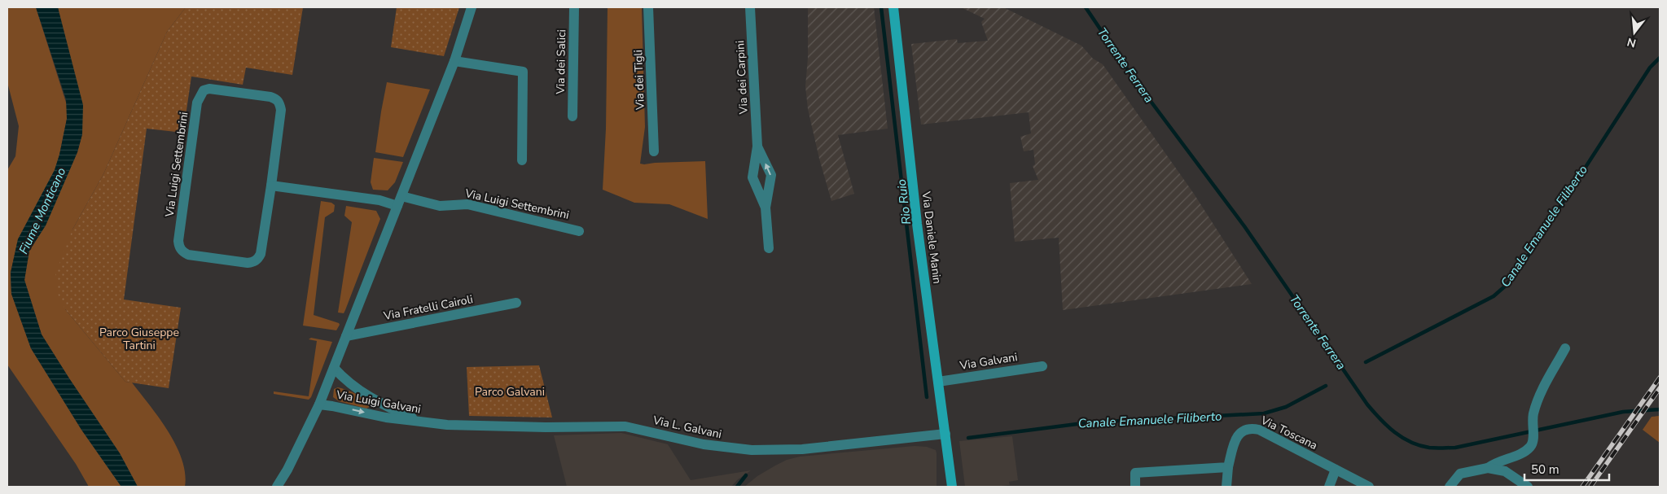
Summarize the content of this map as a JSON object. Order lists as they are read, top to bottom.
{
  "streets": {
    "main road": ["Via Daniele Manin"],
    "street": [
      "Via dei Salici",
      "Via dei Carpini",
      "Via dei Tigli",
      "Via Luigi Settembrini",
      "Via Fratelli Cairoli",
      "Via Galvani",
      "Via Luigi Galvani",
      "Via L. Galvani",
      "Via Toscana"
    ]
  },
  "crossings": [
    ["Via Daniele Manin", "Via Galvani"],
    ["Via Daniele Manin", "Via L. Galvani"],
    ["Via Luigi Galvani", "Via L. Galvani"]
  ],
  "water": [
    "Torrente Ferrera",
    "Rio Ruio",
    "Fiume Monticano",
    "Canale Emanuele Filiberto"
  ],
  "parks": ["Parco Giuseppe Tartini", "Parco Galvani"],
  "scale_bar": "50 m",
  "north": "bottom"
}
